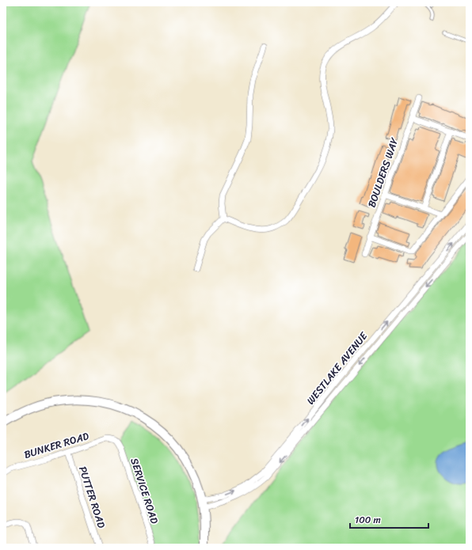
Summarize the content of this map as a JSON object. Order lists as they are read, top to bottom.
{
  "streets": {
    "street": [
      "BOULDERS WAY",
      "WESTLAKE AVENUE",
      "BUNKER ROAD",
      "SERVICE ROAD",
      "PUTTER ROAD"
    ]
  },
  "crossings": [
    ["BUNKER ROAD", "SERVICE ROAD"],
    ["BUNKER ROAD", "PUTTER ROAD"]
  ],
  "scale_bar": "100 m"
}
